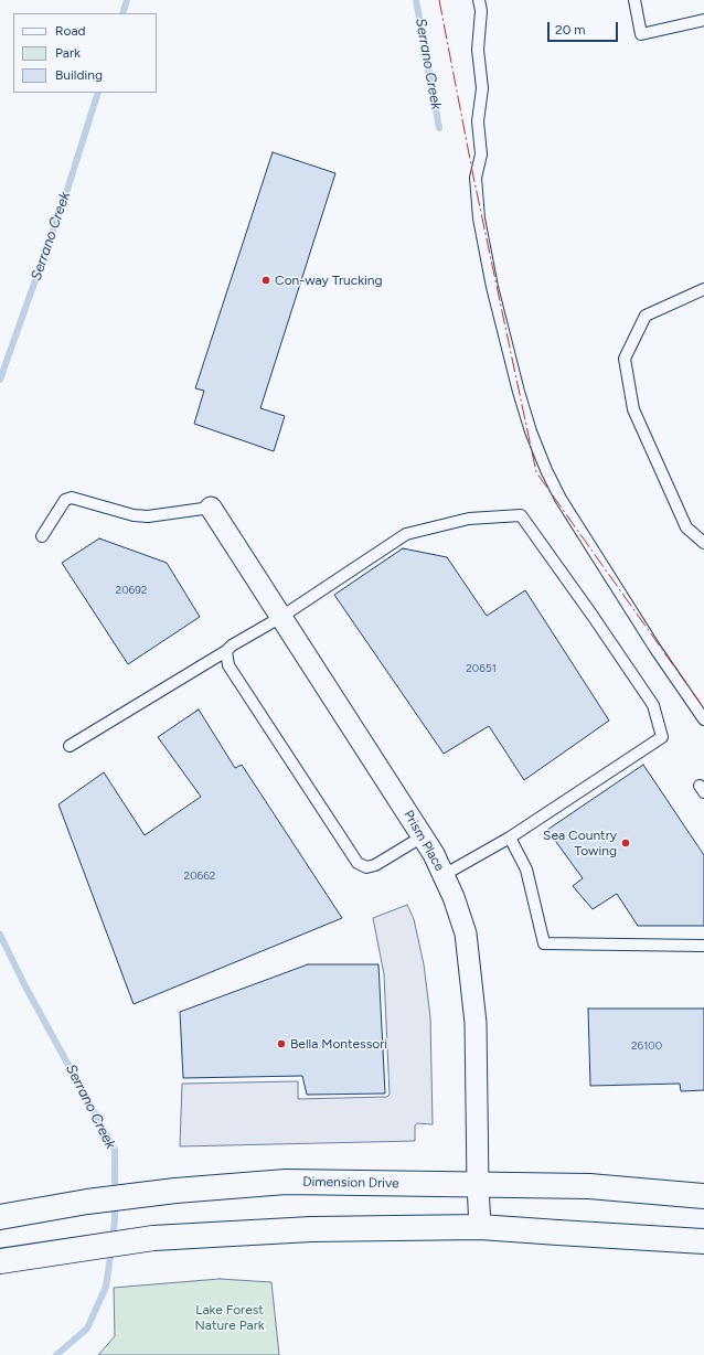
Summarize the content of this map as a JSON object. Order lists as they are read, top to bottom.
{
  "streets": {
    "main road": ["Dimension Drive"],
    "street": ["Prism Place"]
  },
  "crossings": [
    ["Prism Place", "Dimension Drive"]
  ],
  "water": ["Serrano Creek"],
  "parks": ["Lake Forest Nature Park"],
  "places": ["Con-way Trucking", "Sea Country Towing", "Bella Montessori"],
  "house_numbers": [
    "20692",
    "20651",
    "20662",
    "26100"
  ],
  "legend": ["Road", "Park", "Building"],
  "scale_bar": "20 m"
}
